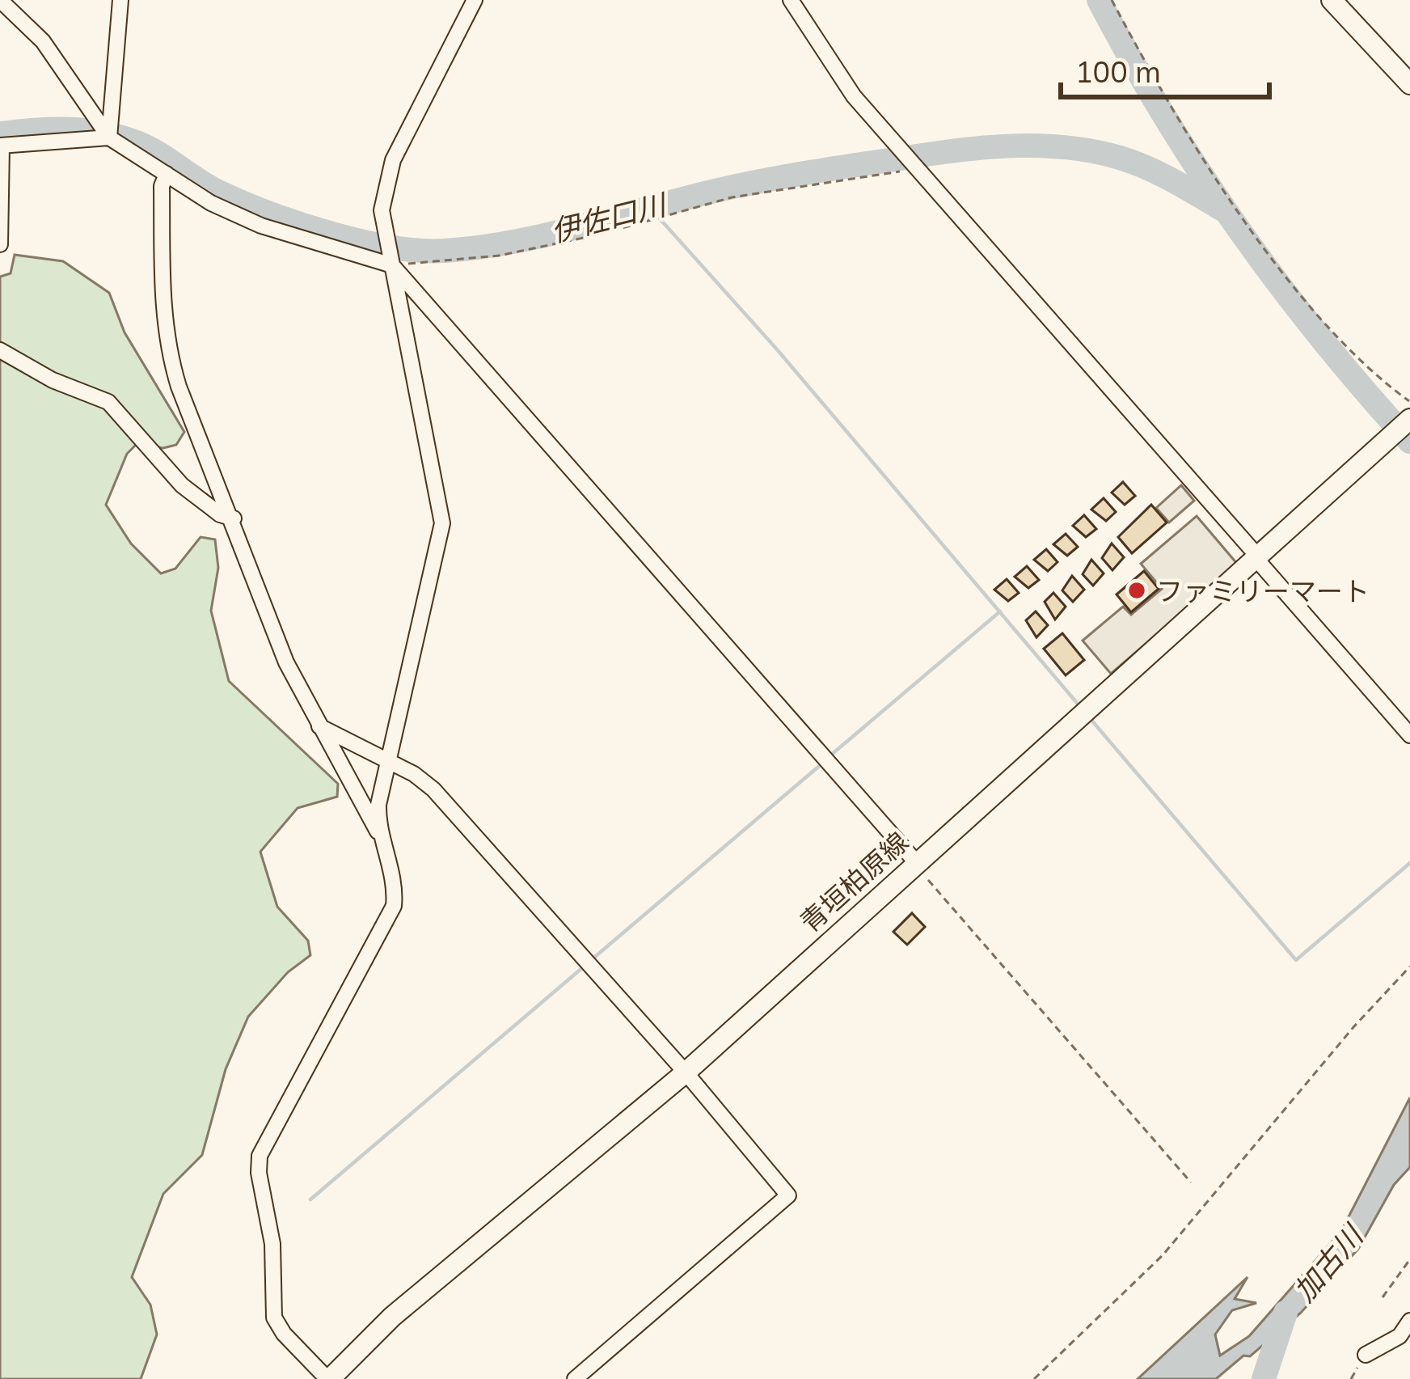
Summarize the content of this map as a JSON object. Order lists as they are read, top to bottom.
{
  "streets": {
    "main road": ["青垣柏原線"]
  },
  "water": ["伊佐口川", "加古川"],
  "places": ["ファミリーマート"],
  "scale_bar": "100 m"
}
